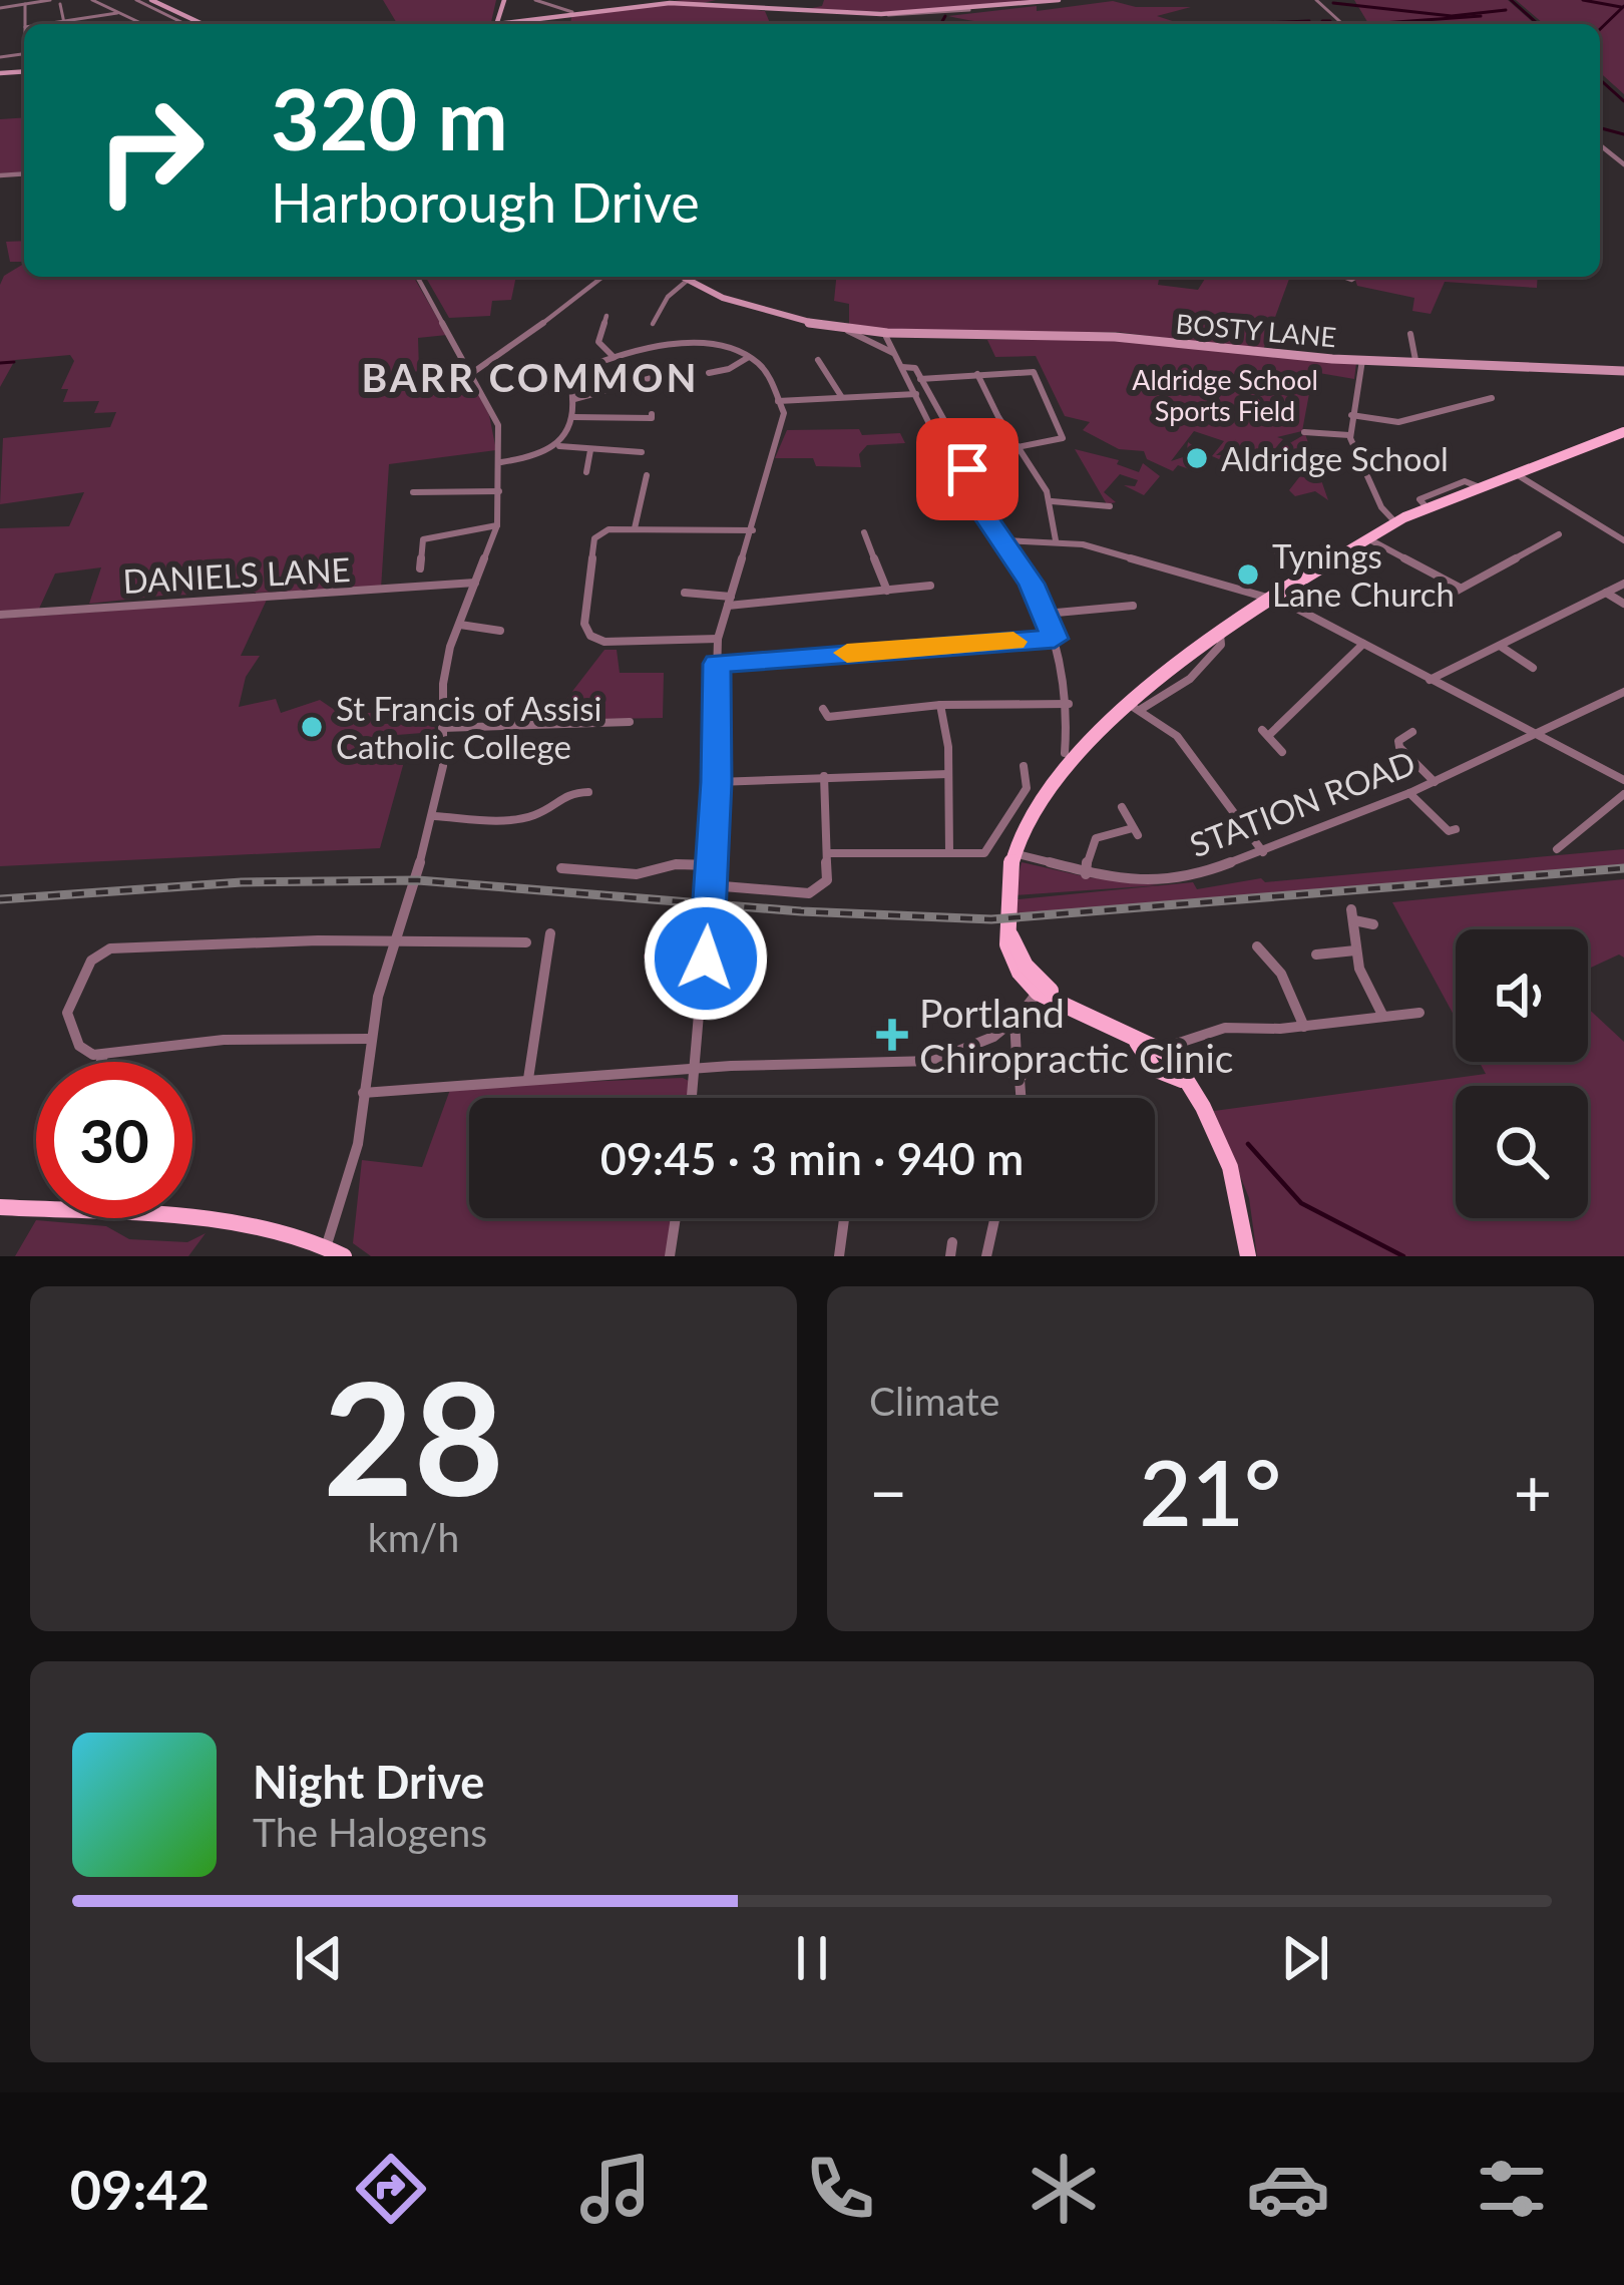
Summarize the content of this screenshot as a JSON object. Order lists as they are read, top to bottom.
{
  "streets": {
    "main road": ["BOSTY LANE"],
    "street": ["DANIELS LANE", "STATION ROAD"]
  },
  "districts": ["BARR COMMON"],
  "parks": ["Aldridge School Sports Field"],
  "places": {
    "other": ["Aldridge School", "Tynings Lane Church", "St Francis of Assisi Catholic College"],
    "health": ["Portland Chiropractic Clinic"]
  },
  "page": {
    "turn": ["320 m", "Harborough Drive"],
    "limit": "30",
    "trip": "09:45 · 3 min · 940 m",
    "tile": [
      ["28", "km/h"],
      "Climate"
    ],
    "heat": ["−", "21°", "+"],
    "song": ["Night Drive", "The Halogens"],
    "tabs": "09:42"
  }
}
